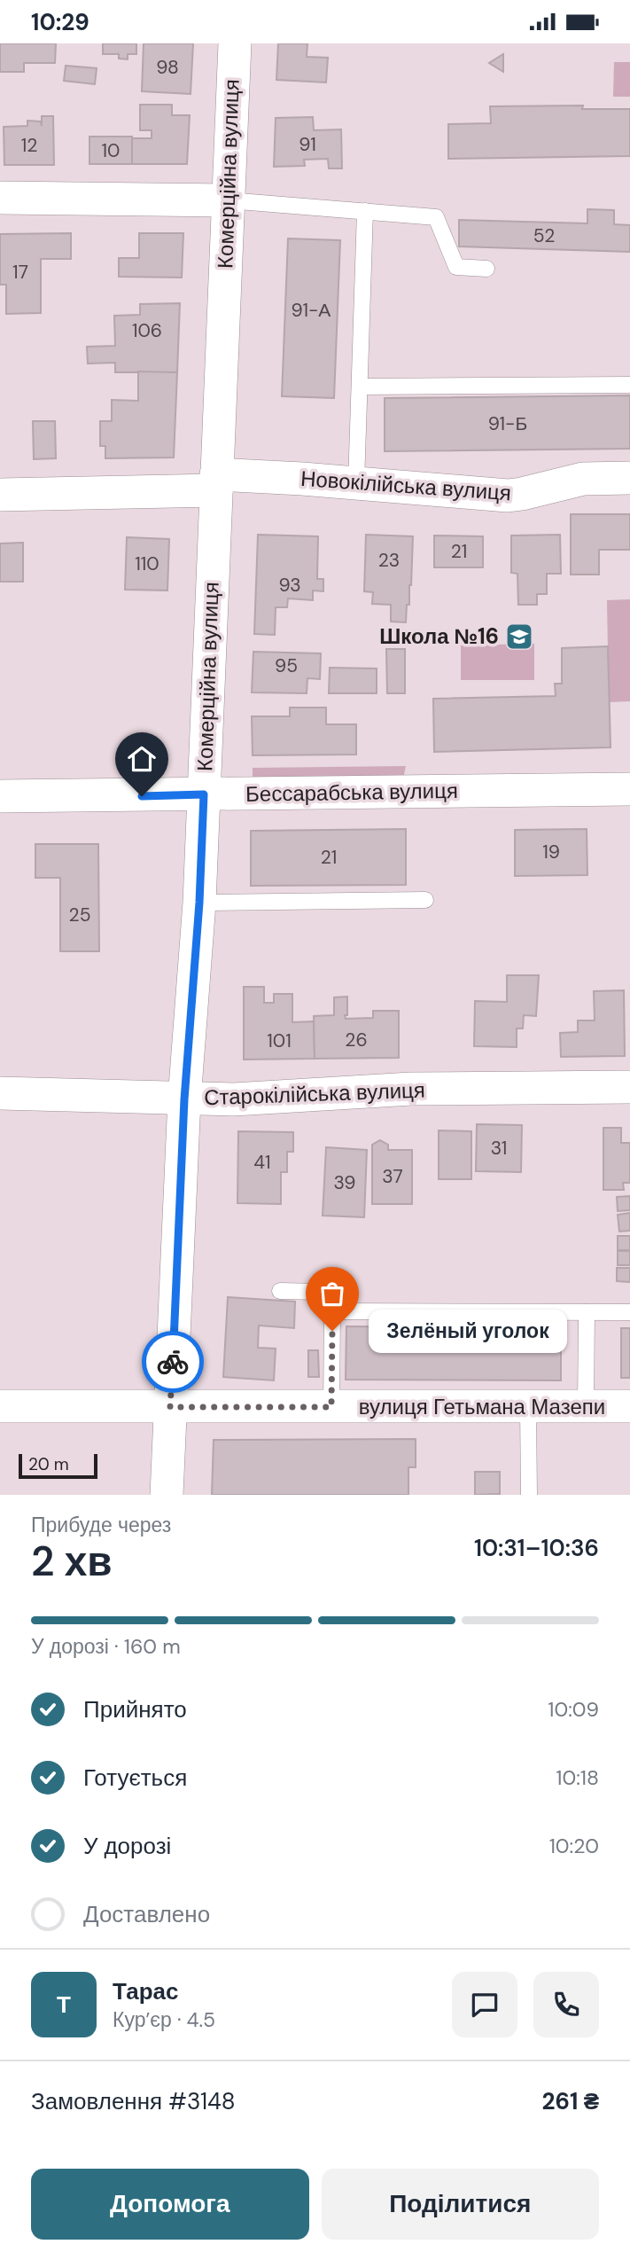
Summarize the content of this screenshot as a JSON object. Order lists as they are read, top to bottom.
{
  "streets": {
    "street": [
      "Комерційна вулиця",
      "Новокілійська вулиця",
      "Бессарабська вулиця",
      "Старокілійська вулиця",
      "вулиця Гетьмана Мазепи"
    ]
  },
  "crossings": [
    ["Комерційна вулиця", "Новокілійська вулиця"],
    ["Комерційна вулиця", "Бессарабська вулиця"],
    ["Комерційна вулиця", "Старокілійська вулиця"],
    ["Комерційна вулиця", "вулиця Гетьмана Мазепи"]
  ],
  "places": {
    "school or university": ["Школа №16"],
    "other": ["Зелёный уголок"]
  },
  "house_numbers": [
    "98",
    "91",
    "12",
    "10",
    "52",
    "17",
    "91-А",
    "106",
    "91-Б",
    "21",
    "23",
    "110",
    "93",
    "95",
    "19",
    "21",
    "25",
    "26",
    "101",
    "31",
    "41",
    "37",
    "39"
  ],
  "scale_bar": "20 m",
  "page": {
    "status": "10:29",
    "bubble": "Зелёный уголок",
    "scale": "20 m",
    "heading": ["2 хв", "Прибуде через", "10:31–10:36"],
    "panel": [
      "Тарас",
      "Кур’єр · 4.5",
      "Замовлення #3148",
      "261 ₴"
    ],
    "bar": "У дорозі · 160 m",
    "list": [
      ["Прийнято", "10:09"],
      ["Готується", "10:18"],
      ["У дорозі", "10:20"],
      "Доставлено"
    ],
    "round": "Т",
    "buttons": ["Допомога", "Поділитися"]
  }
}
